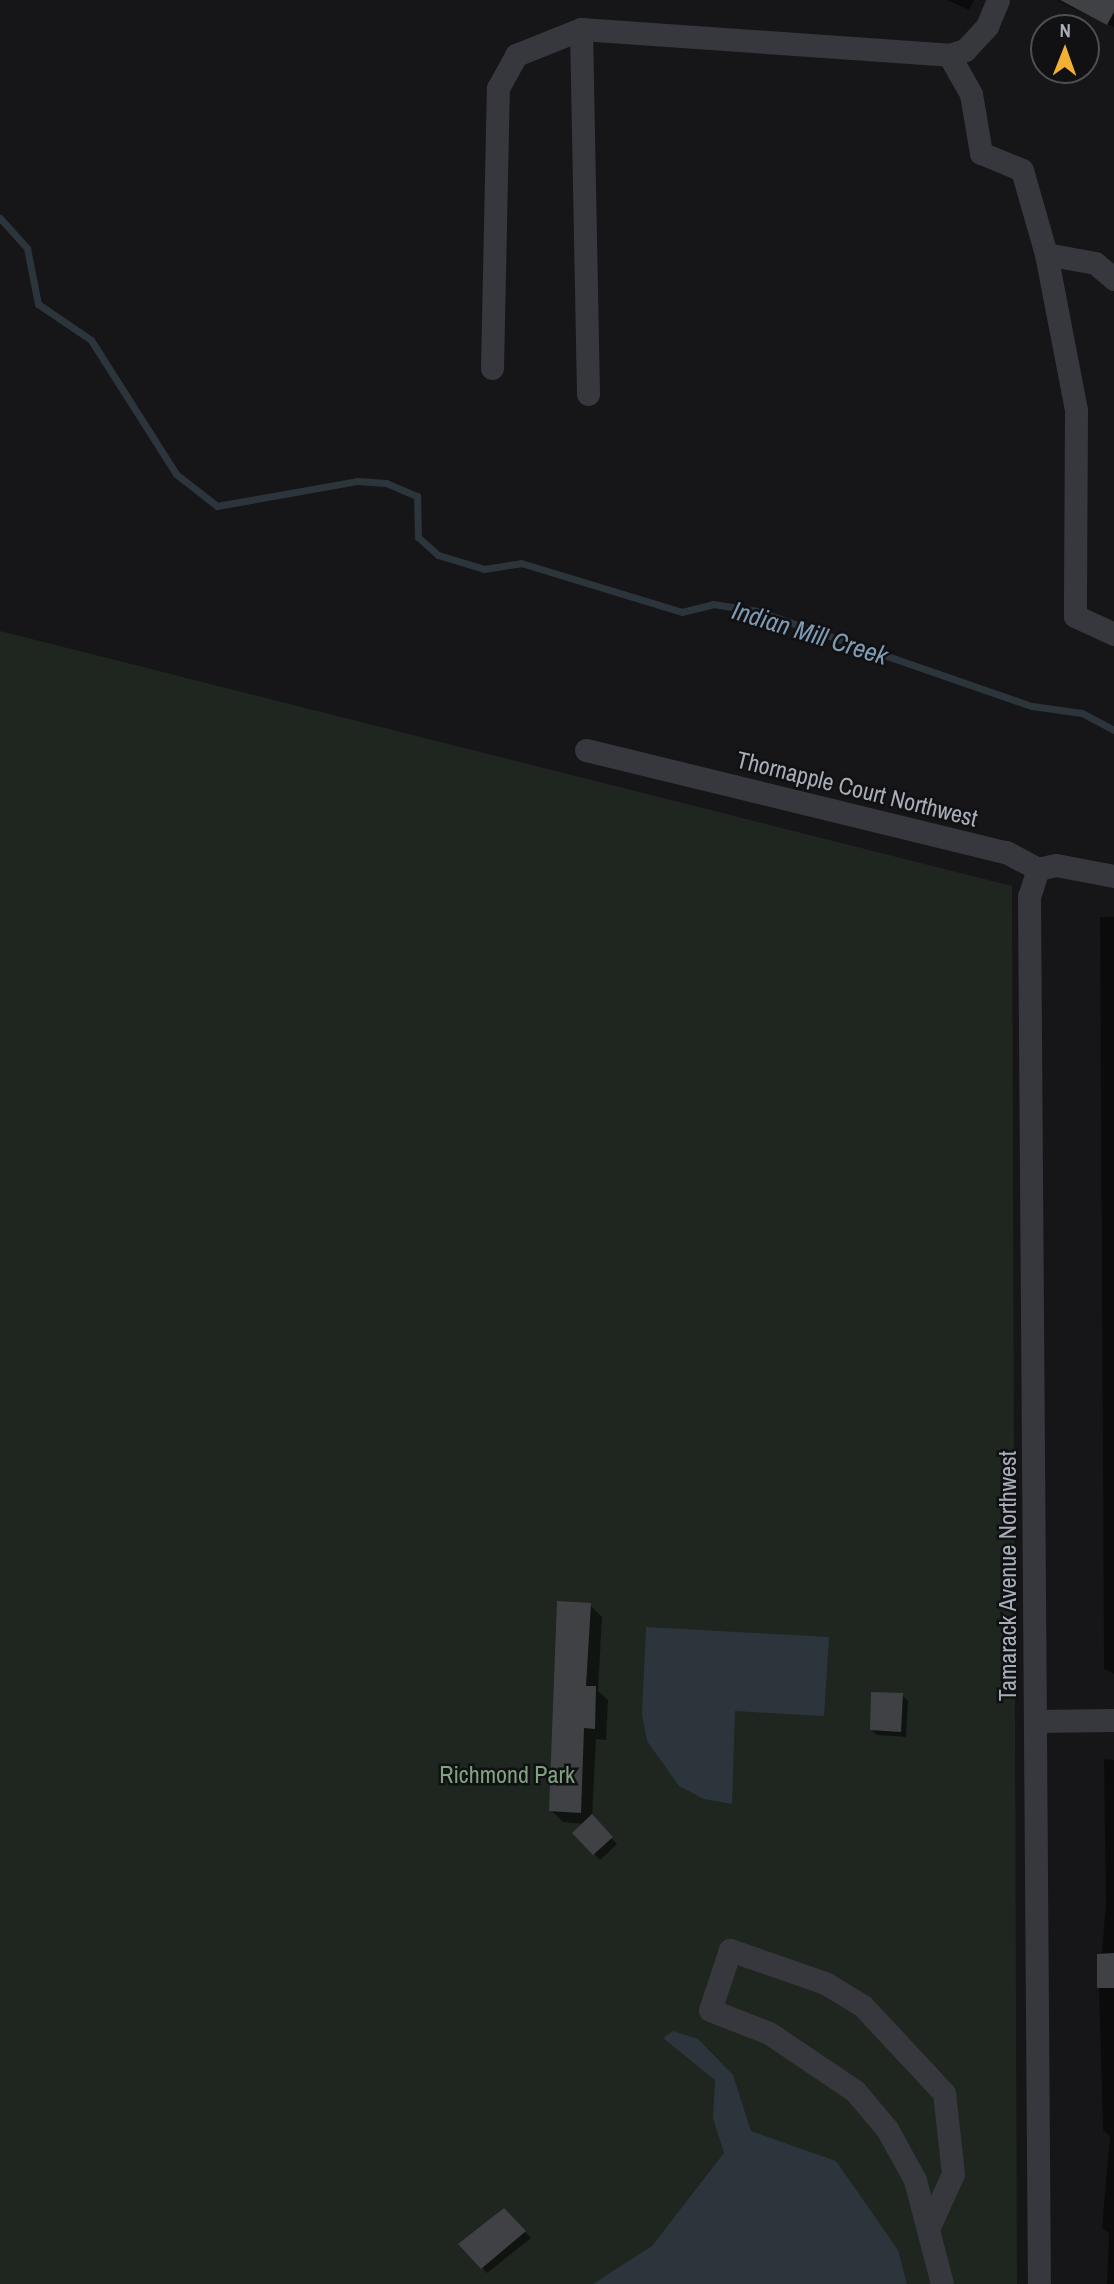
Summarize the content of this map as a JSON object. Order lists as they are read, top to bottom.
{
  "streets": {
    "street": ["Thornapple Court Northwest", "Tamarack Avenue Northwest"]
  },
  "crossings": [
    ["Thornapple Court Northwest", "Tamarack Avenue Northwest"]
  ],
  "water": ["Indian Mill Creek"],
  "parks": ["Richmond Park"],
  "north": "top"
}
